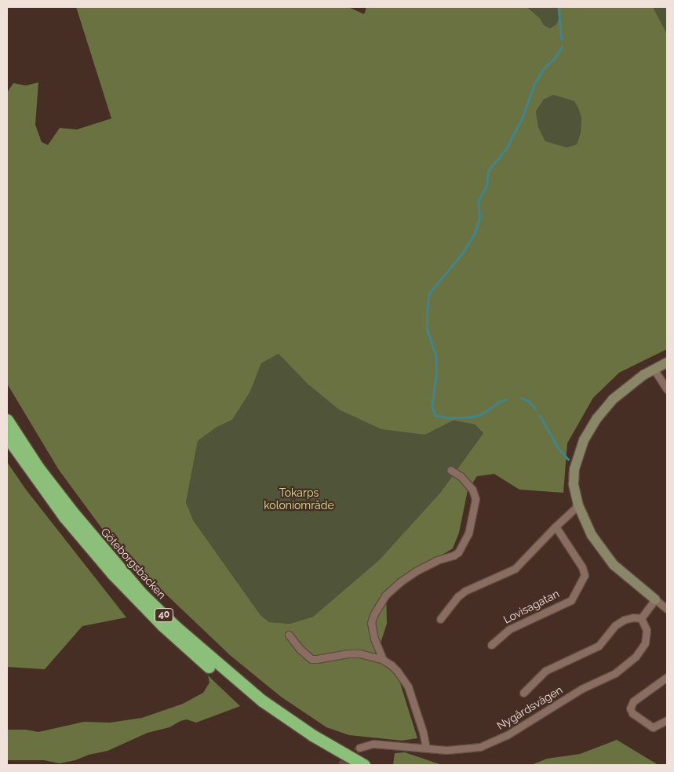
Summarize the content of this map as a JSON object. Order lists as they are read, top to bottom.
{
  "streets": {
    "highway": ["Göteborgsbacken", "40"],
    "street": ["Lovisagatan", "Nygårdsvägen"]
  },
  "parks": ["Tokarps koloniområde"]
}
